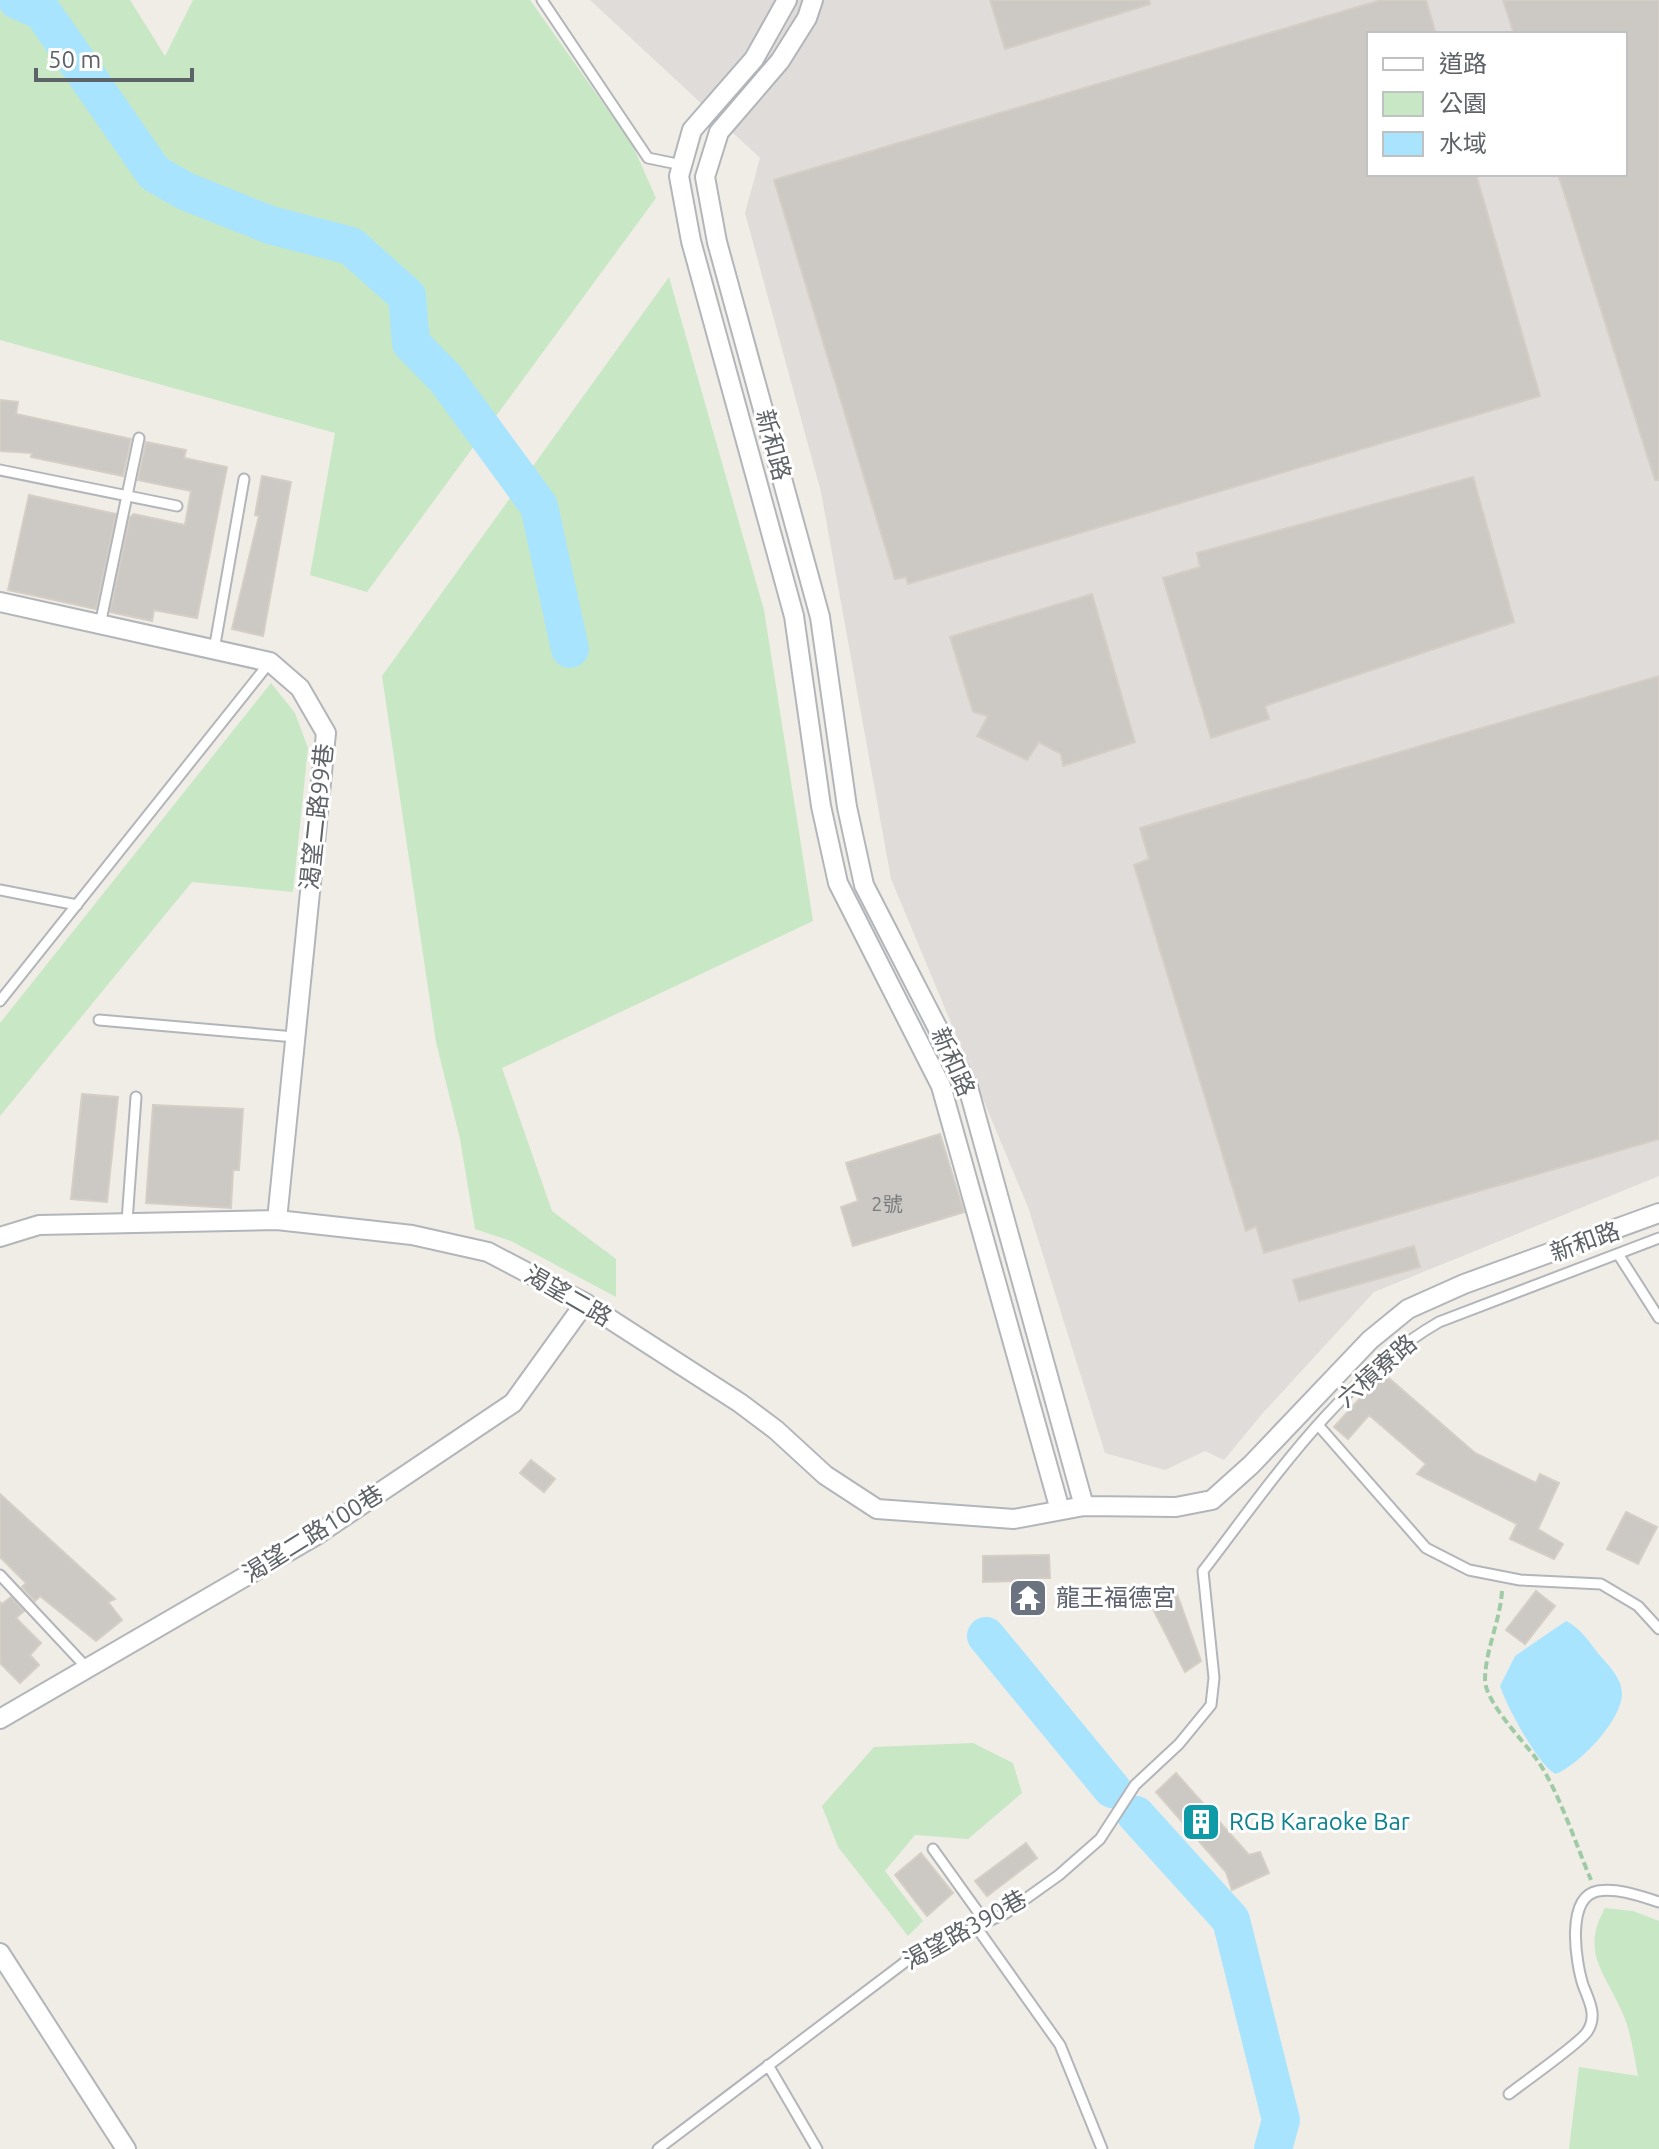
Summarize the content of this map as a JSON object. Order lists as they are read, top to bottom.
{
  "streets": {
    "street": [
      "新和路",
      "渴望二路99巷",
      "渴望二路",
      "渴望二路100巷"
    ],
    "lane": ["六槓寮路", "渴望路390巷"]
  },
  "crossings": [
    ["新和路", "渴望二路"],
    ["渴望二路99巷", "渴望二路"],
    ["渴望二路", "渴望二路100巷"],
    ["六槓寮路", "渴望路390巷"]
  ],
  "places": {
    "temple": ["龍王福德宮"],
    "building": ["RGB Karaoke Bar"]
  },
  "house_numbers": ["2號"],
  "legend": ["道路", "公園", "水域"],
  "scale_bar": "50 m"
}
